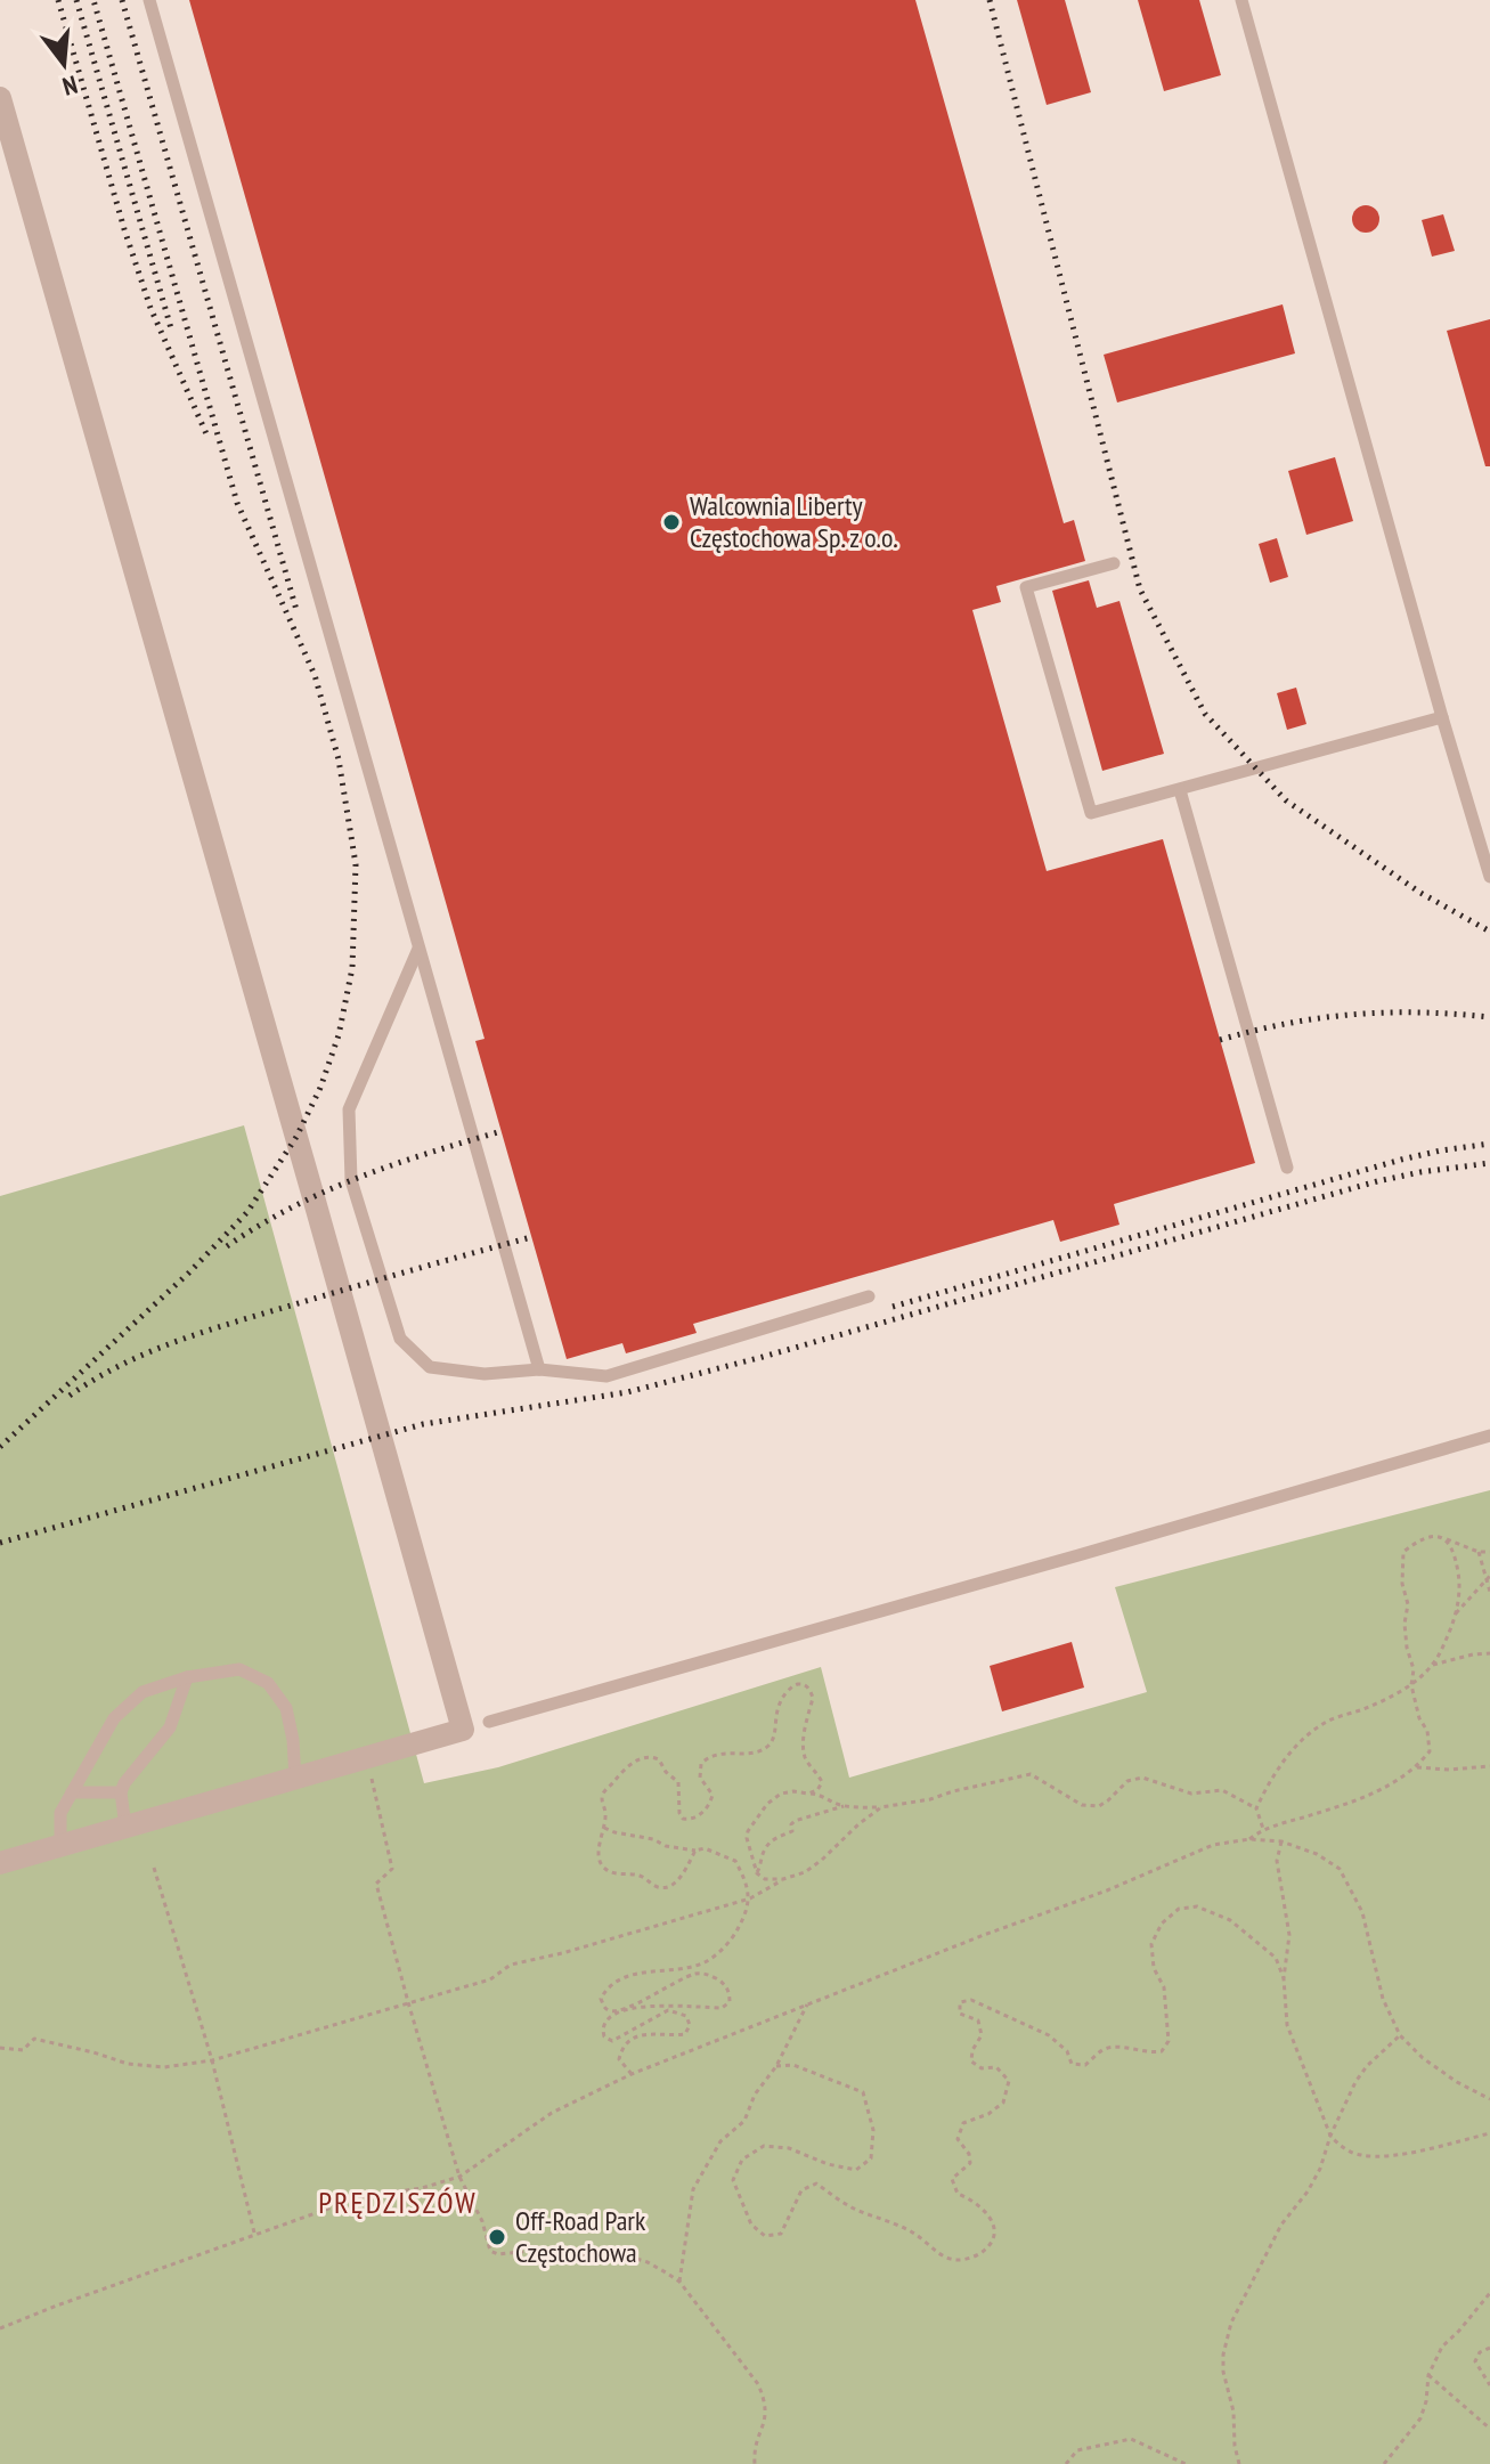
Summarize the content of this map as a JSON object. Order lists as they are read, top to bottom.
{
  "districts": ["PRĘDZISZÓW"],
  "places": ["Walcownia Liberty Częstochowa Sp. z o.o.", "Off-Road Park Częstochowa"],
  "north": "bottom"
}
